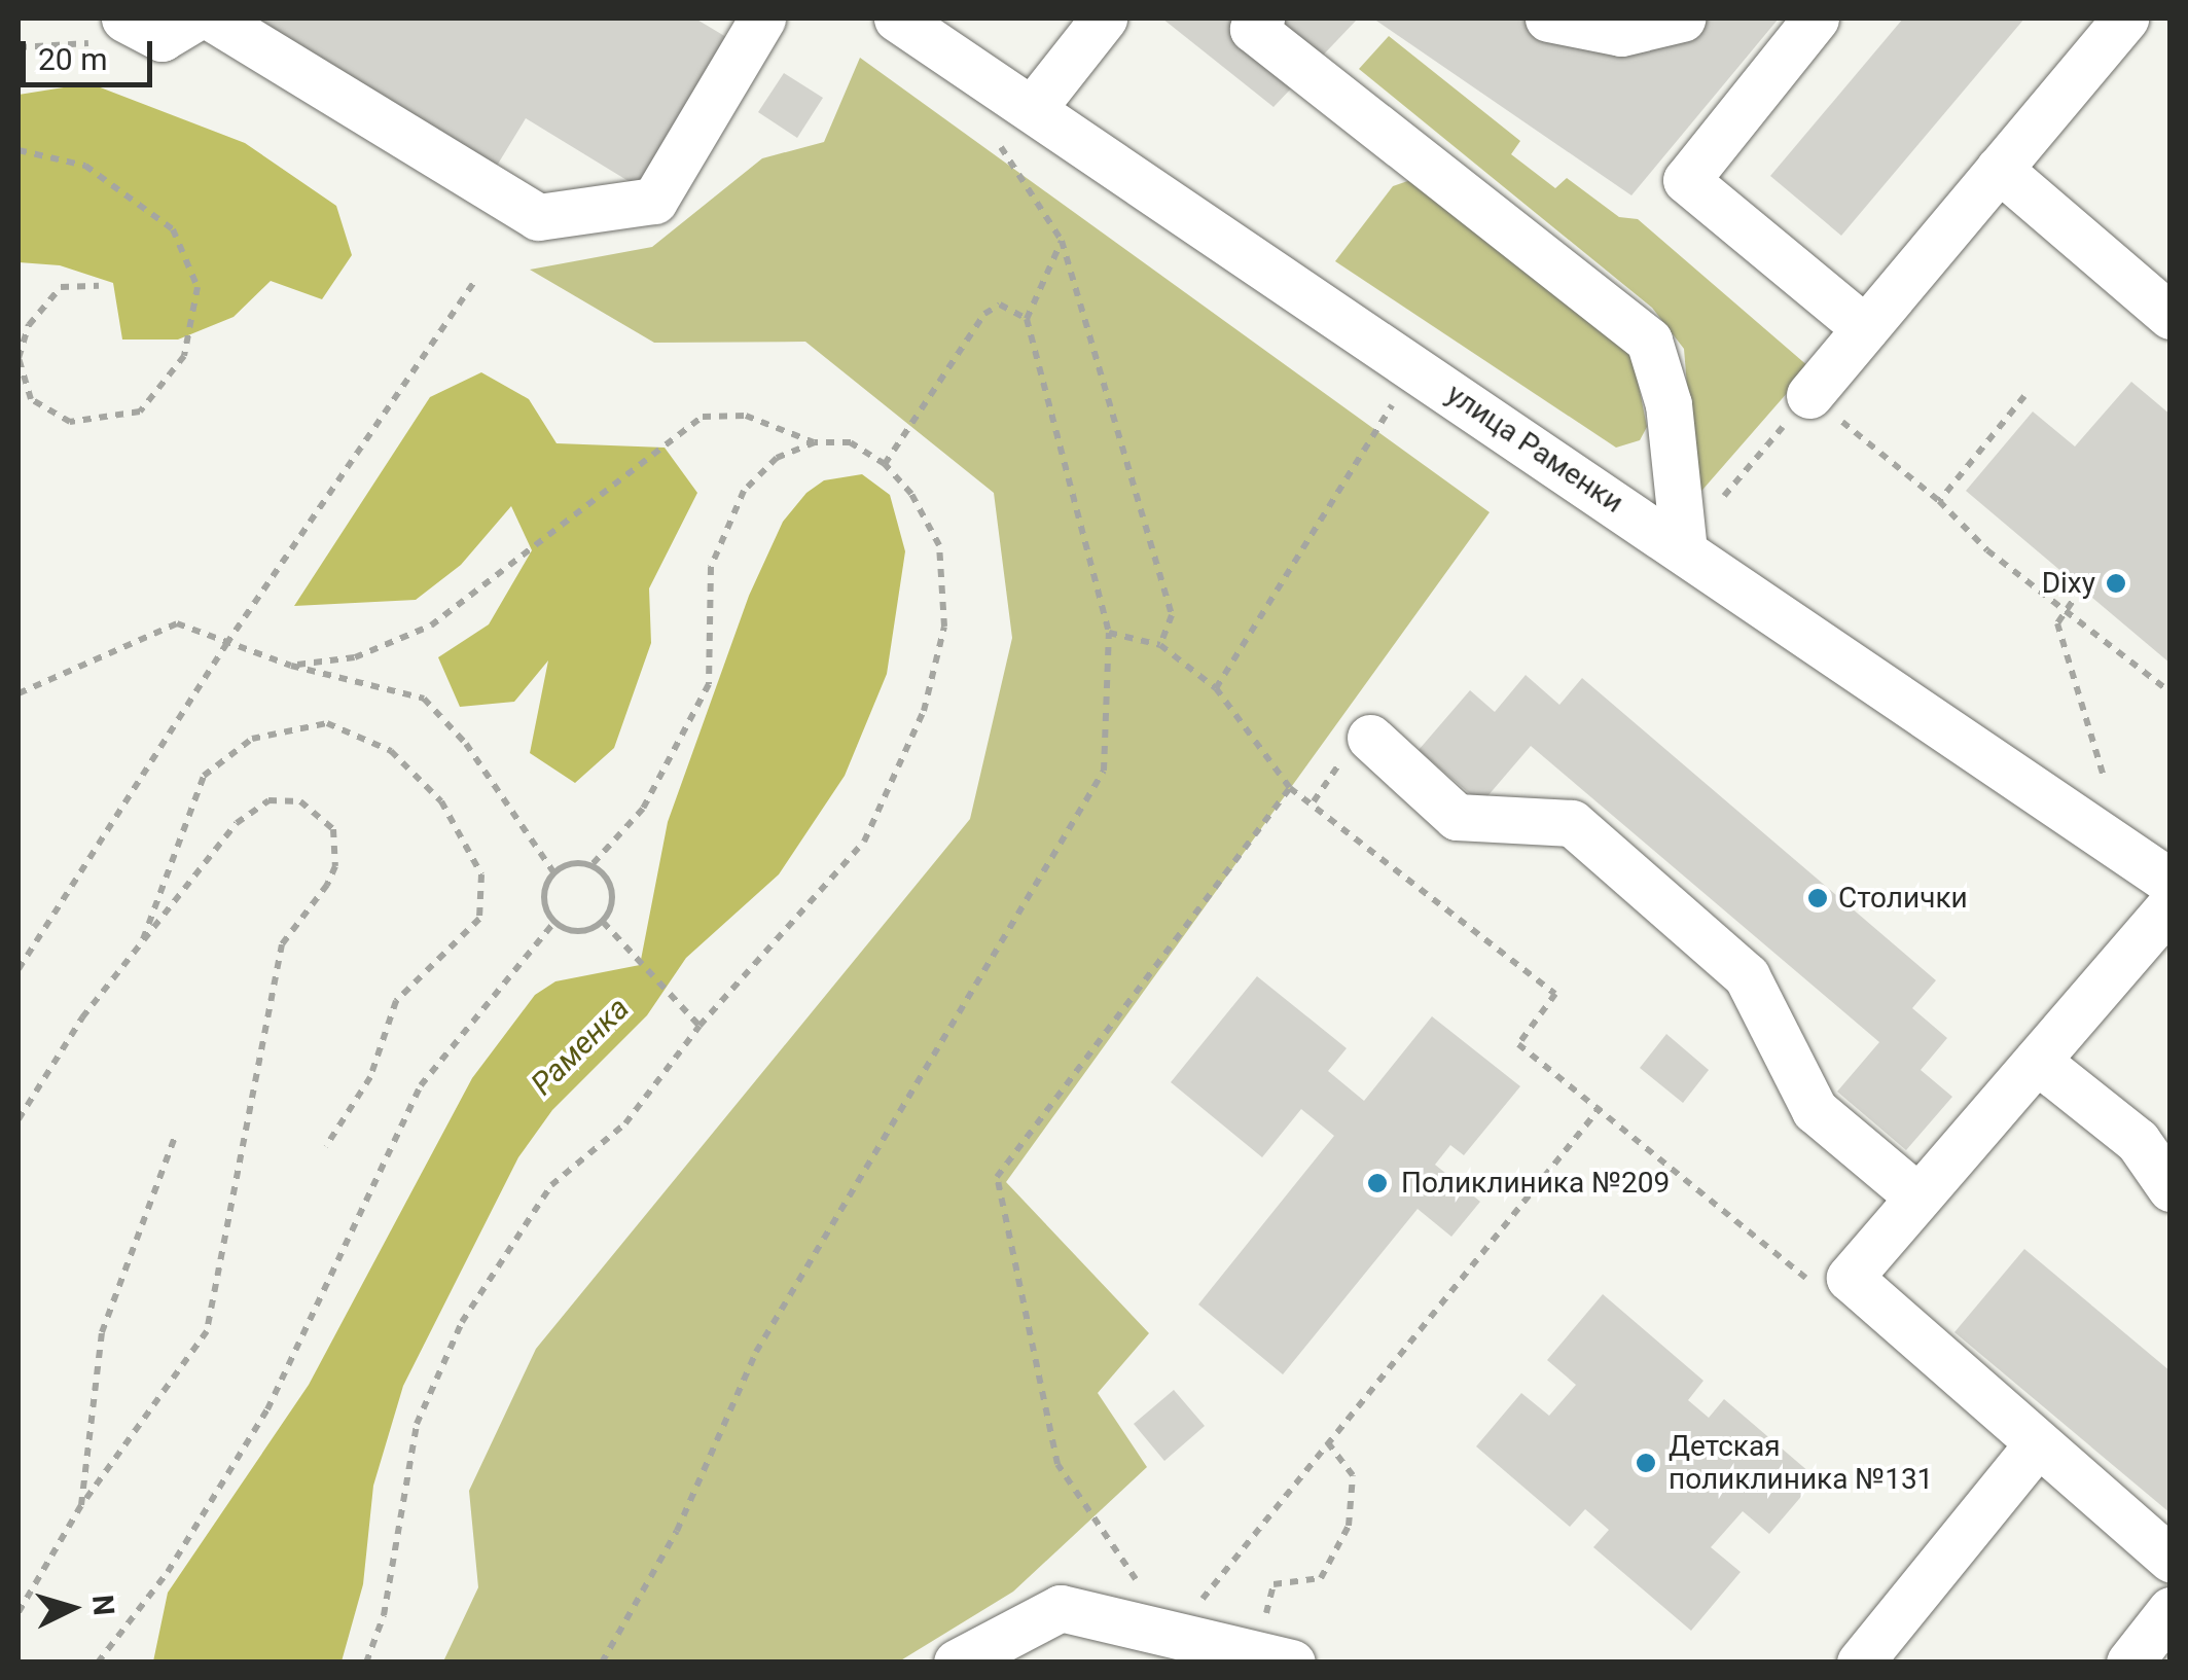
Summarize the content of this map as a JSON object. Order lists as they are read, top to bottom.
{
  "streets": {
    "street": ["улица Раменки"]
  },
  "water": ["Раменка"],
  "places": [
    "Dixy",
    "Столички",
    "Поликлиника №209",
    "Детская поликлиника №131"
  ],
  "scale_bar": "20 m",
  "north": "right"
}
